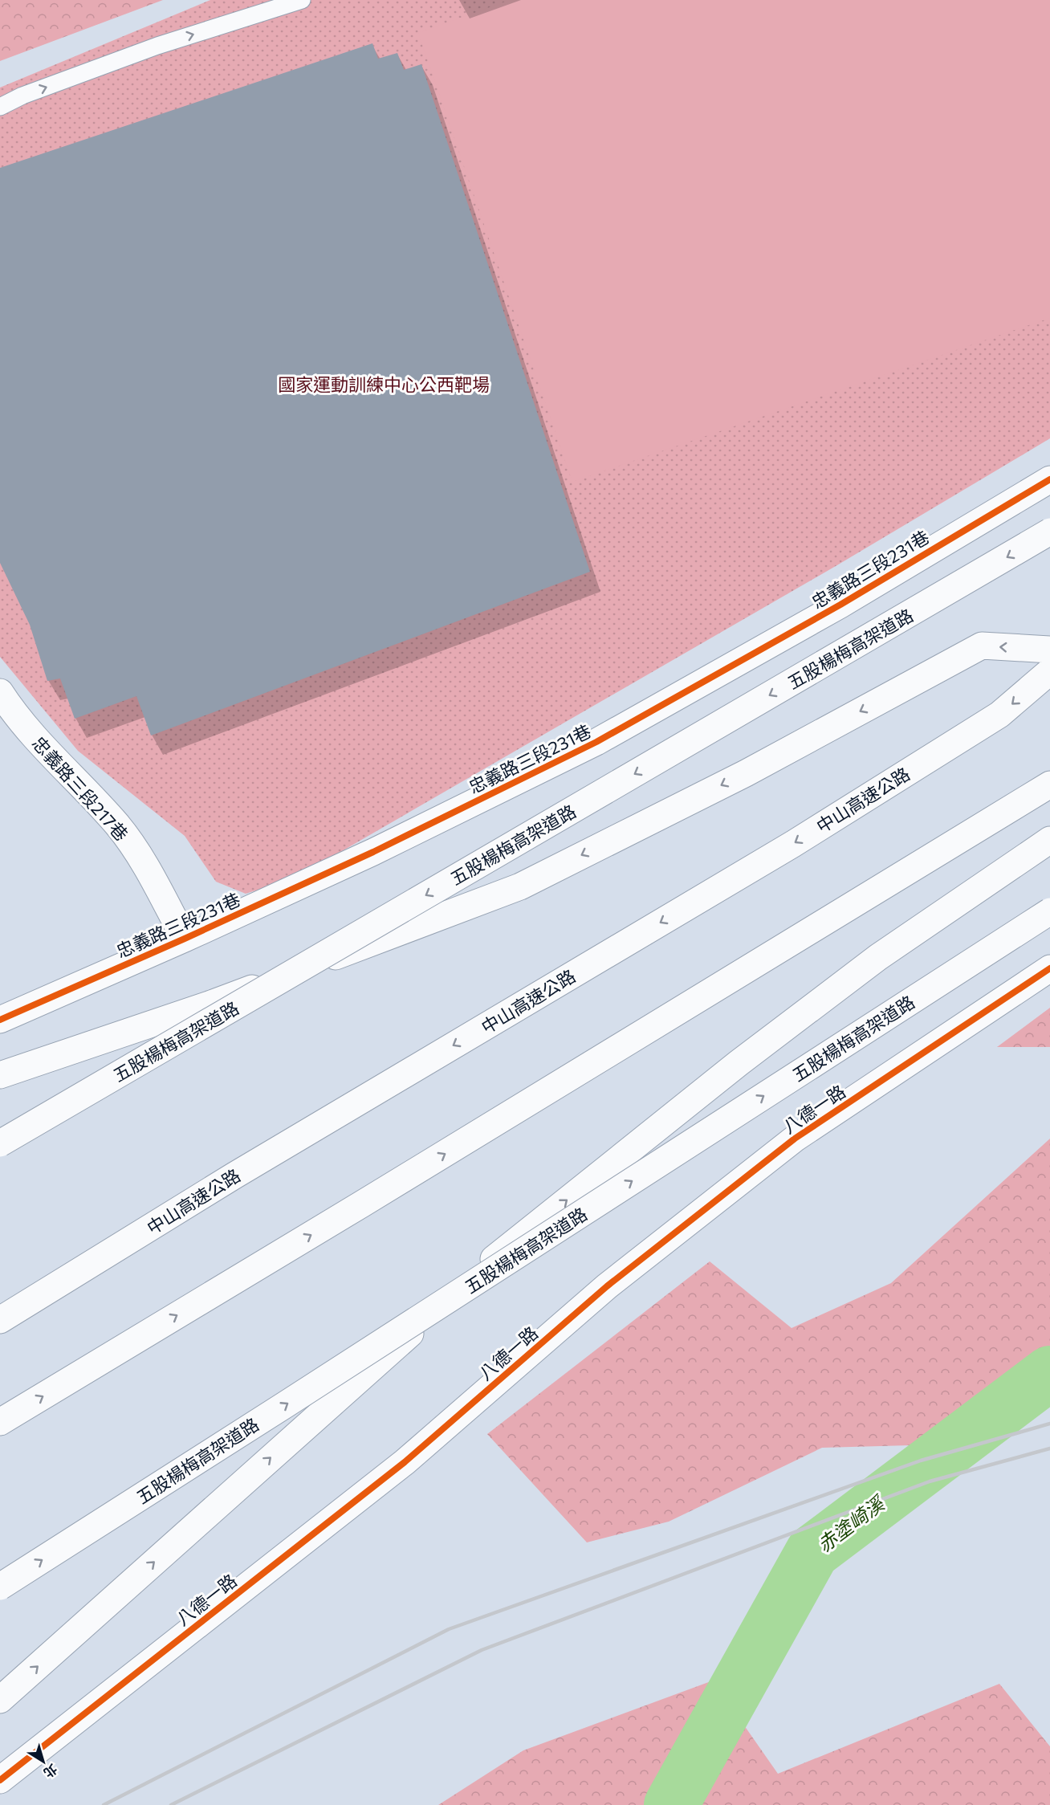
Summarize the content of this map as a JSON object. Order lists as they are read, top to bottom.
{
  "streets": {
    "main road": [
      "忠義路三段231巷",
      "五股楊梅高架道路",
      "忠義路三段217巷",
      "中山高速公路",
      "八德一路"
    ]
  },
  "crossings": [
    ["忠義路三段231巷", "忠義路三段217巷"]
  ],
  "water": ["赤塗崎溪"],
  "parks": ["國家運動訓練中心公西靶場"],
  "north": "bottom right"
}
